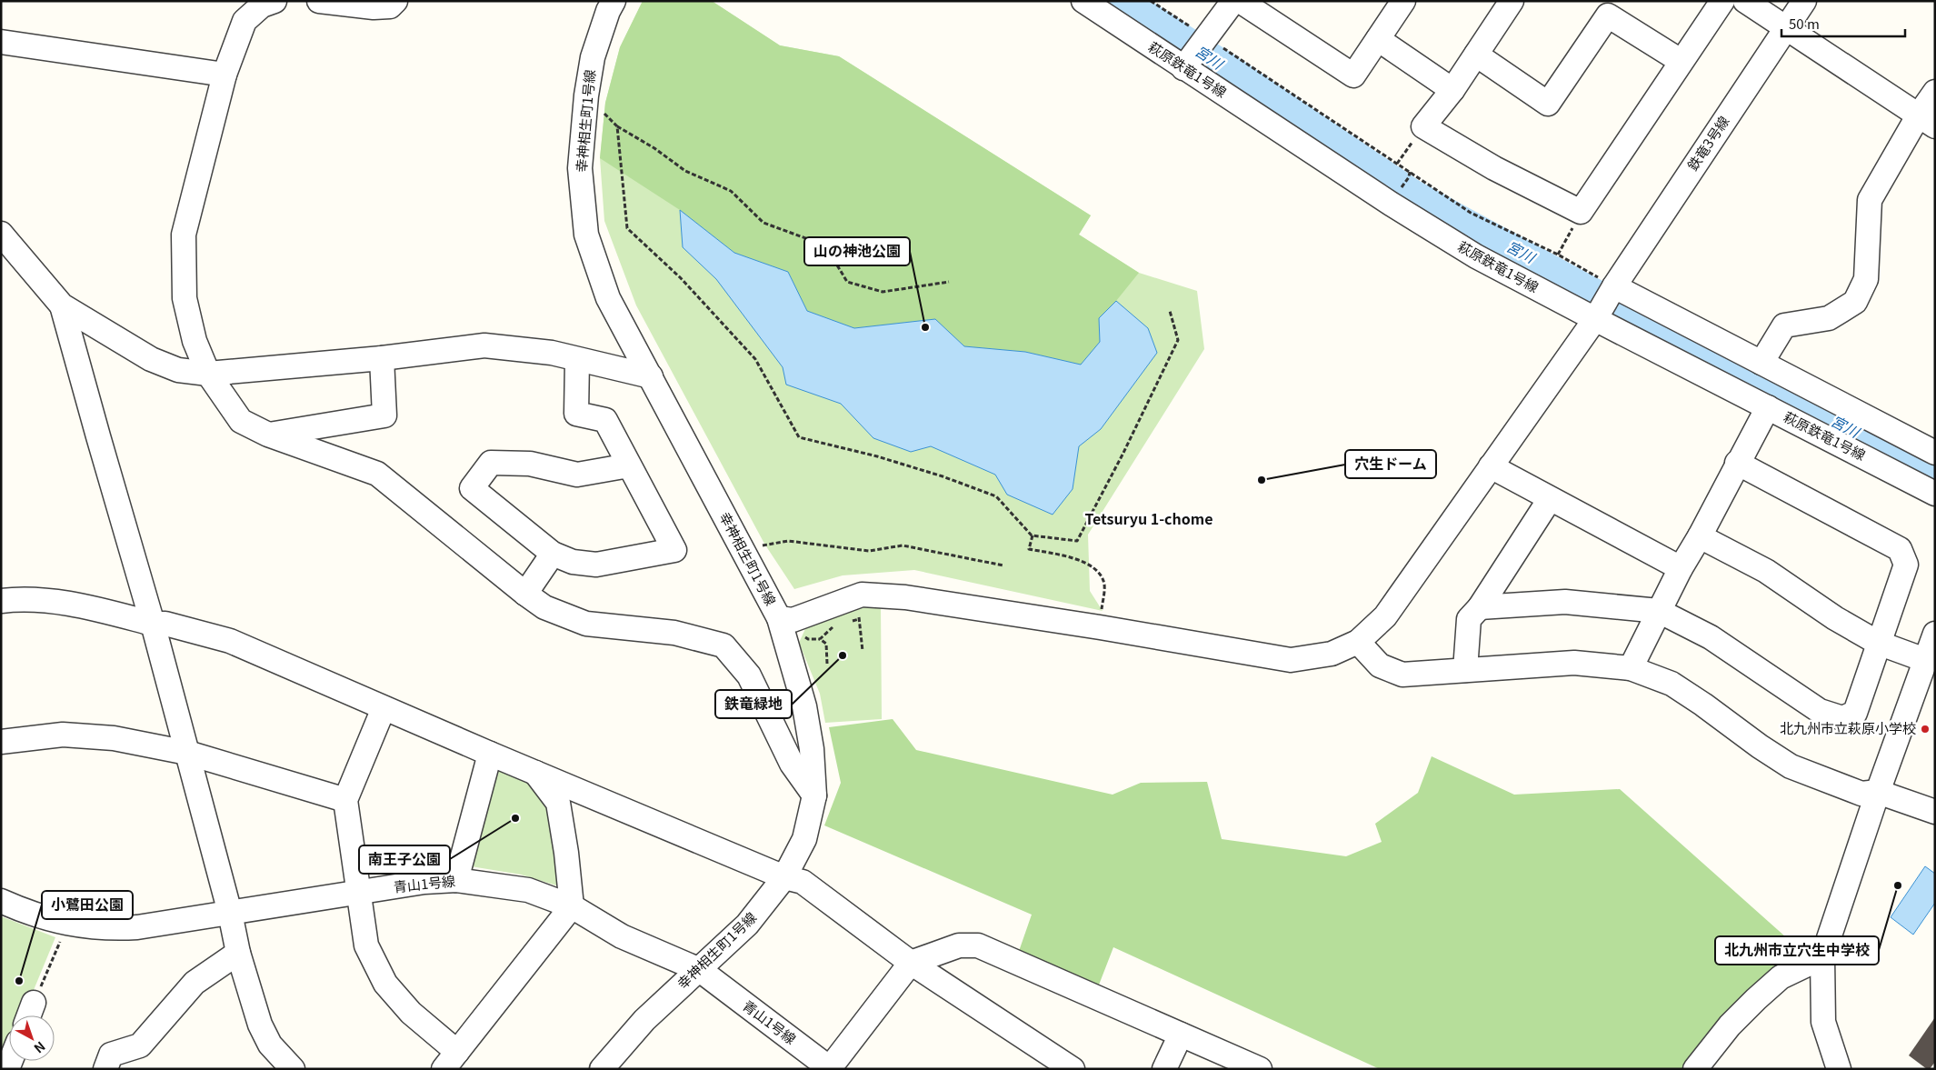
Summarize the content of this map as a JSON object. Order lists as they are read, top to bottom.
{
  "streets": {
    "street": [
      "萩原鉄竜1号線",
      "幸神相生町1号線",
      "鉄竜3号線",
      "青山1号線"
    ]
  },
  "crossings": [
    ["萩原鉄竜1号線", "鉄竜3号線"],
    ["幸神相生町1号線", "青山1号線"]
  ],
  "districts": ["Tetsuryu 1-chome"],
  "water": ["宮川"],
  "places": [
    "山の神池公園",
    "穴生ドーム",
    "鉄竜緑地",
    "北九州市立萩原小学校",
    "南王子公園",
    "北九州市立穴生中学校",
    "小鷺田公園"
  ],
  "scale_bar": "50 m",
  "north": "bottom right"
}
